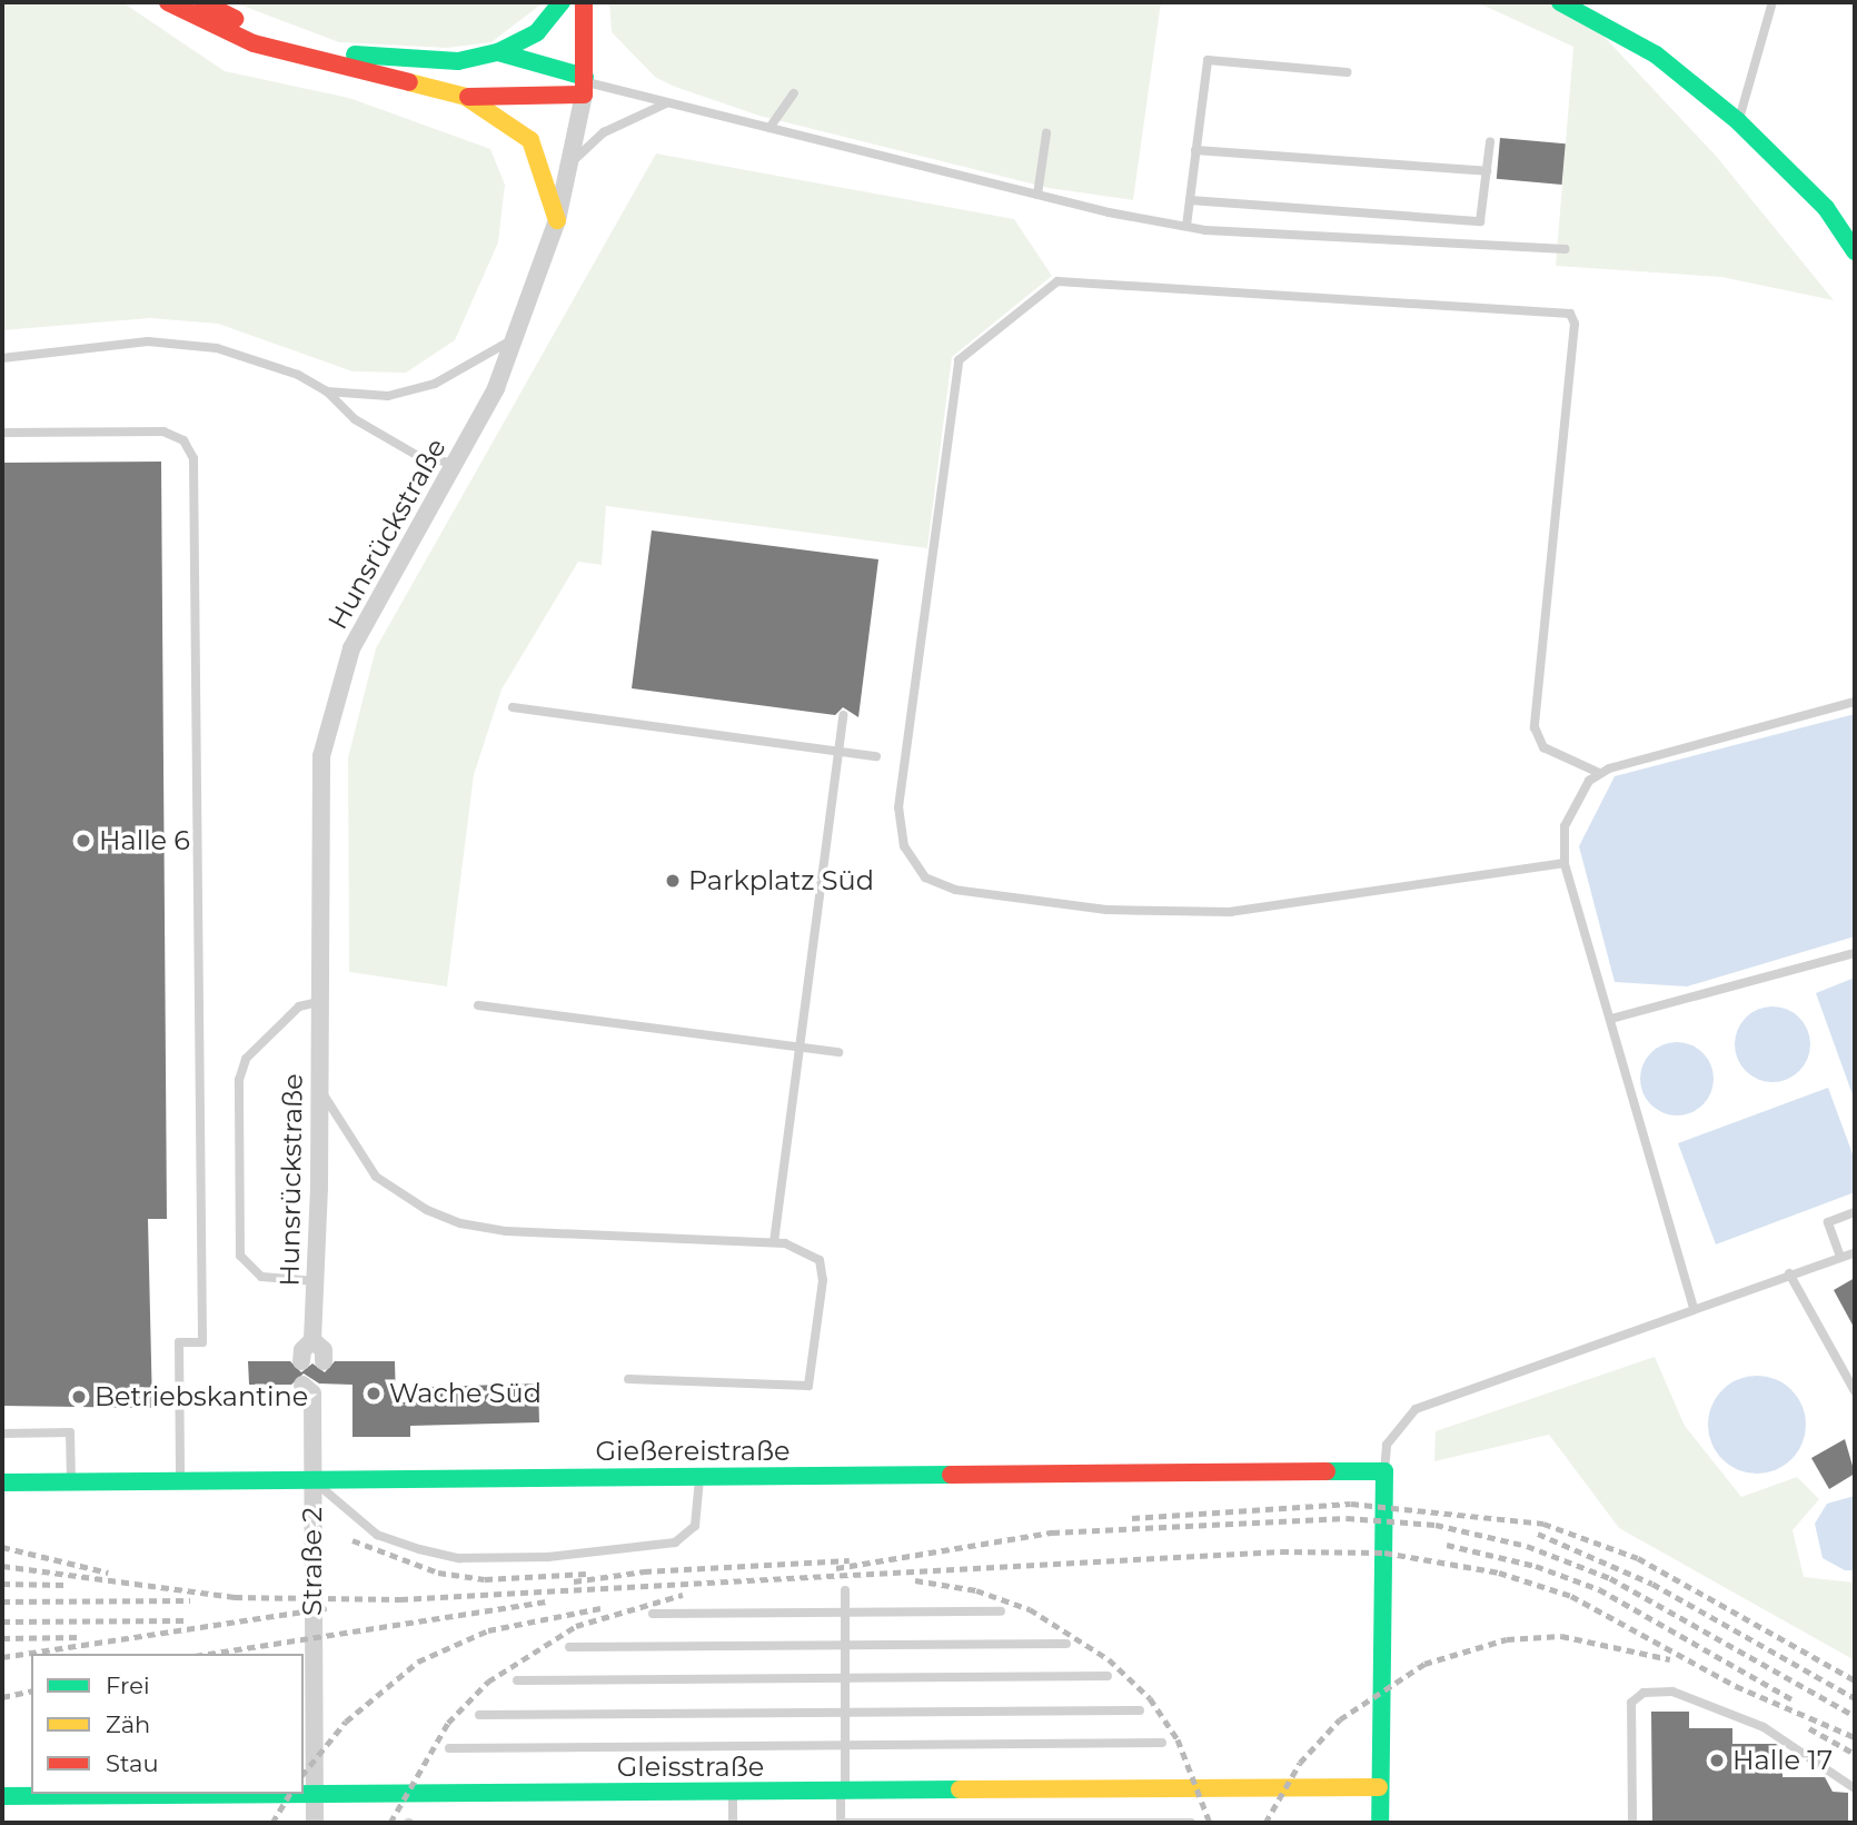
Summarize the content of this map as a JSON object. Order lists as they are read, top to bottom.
{
  "streets": {
    "street": [
      "Hunsrückstraße",
      "Gießereistraße",
      "Straße 2",
      "Gleisstraße"
    ]
  },
  "crossings": [
    ["Gießereistraße", "Straße 2"],
    ["Straße 2", "Gleisstraße"]
  ],
  "places": [
    "Halle 6",
    "Parkplatz Süd",
    "Wache Süd",
    "Betriebskantine",
    "Halle 17"
  ],
  "legend": ["Frei", "Zäh", "Stau"]
}
